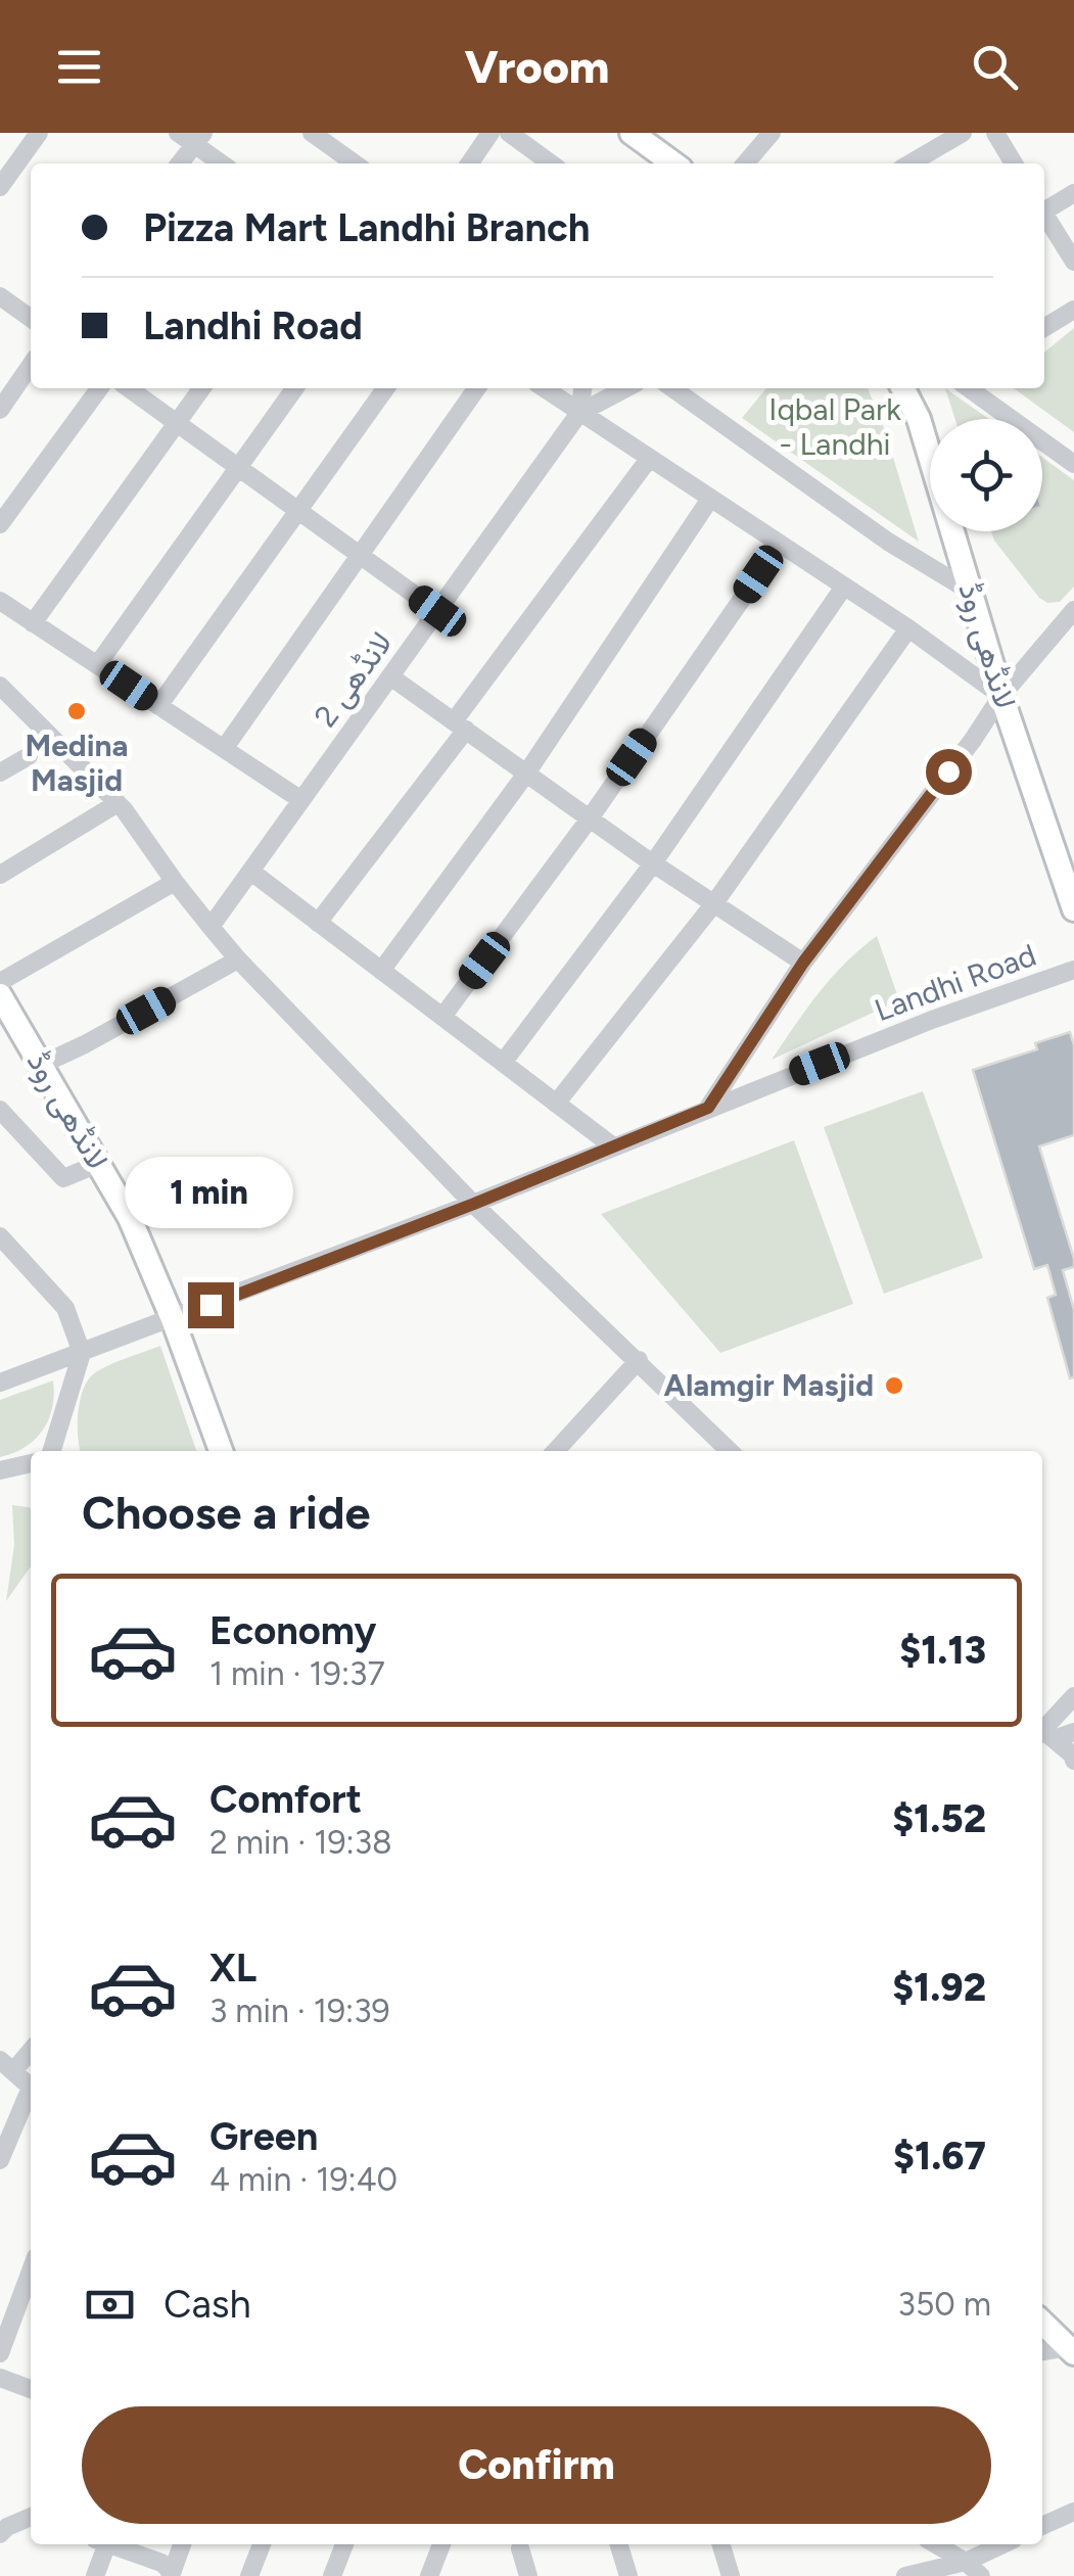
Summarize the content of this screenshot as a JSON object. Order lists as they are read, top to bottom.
{
  "streets": {
    "main road": ["لانڈھی روڈ"],
    "street": ["لانڈھی 2", "Landhi Road"]
  },
  "crossings": [
    ["لانڈھی روڈ", "Landhi Road"]
  ],
  "parks": ["Iqbal Park - Landhi"],
  "places": ["Medina Masjid", "Alamgir Masjid"],
  "page": {
    "header": "Vroom",
    "banner": ["Pizza Mart Landhi Branch", "Landhi Road"],
    "bubble": "1 min",
    "heading": "Choose a ride",
    "list": [
      {
        "name": "Economy",
        "note": "1 min · 19:37",
        "value": "$1.13"
      },
      {
        "name": "Comfort",
        "note": "2 min · 19:38",
        "value": "$1.52"
      },
      {
        "name": "XL",
        "note": "3 min · 19:39",
        "value": "$1.92"
      },
      {
        "name": "Green",
        "note": "4 min · 19:40",
        "value": "$1.67"
      }
    ],
    "pay": ["Cash", "350 m"],
    "buttons": "Confirm"
  }
}
